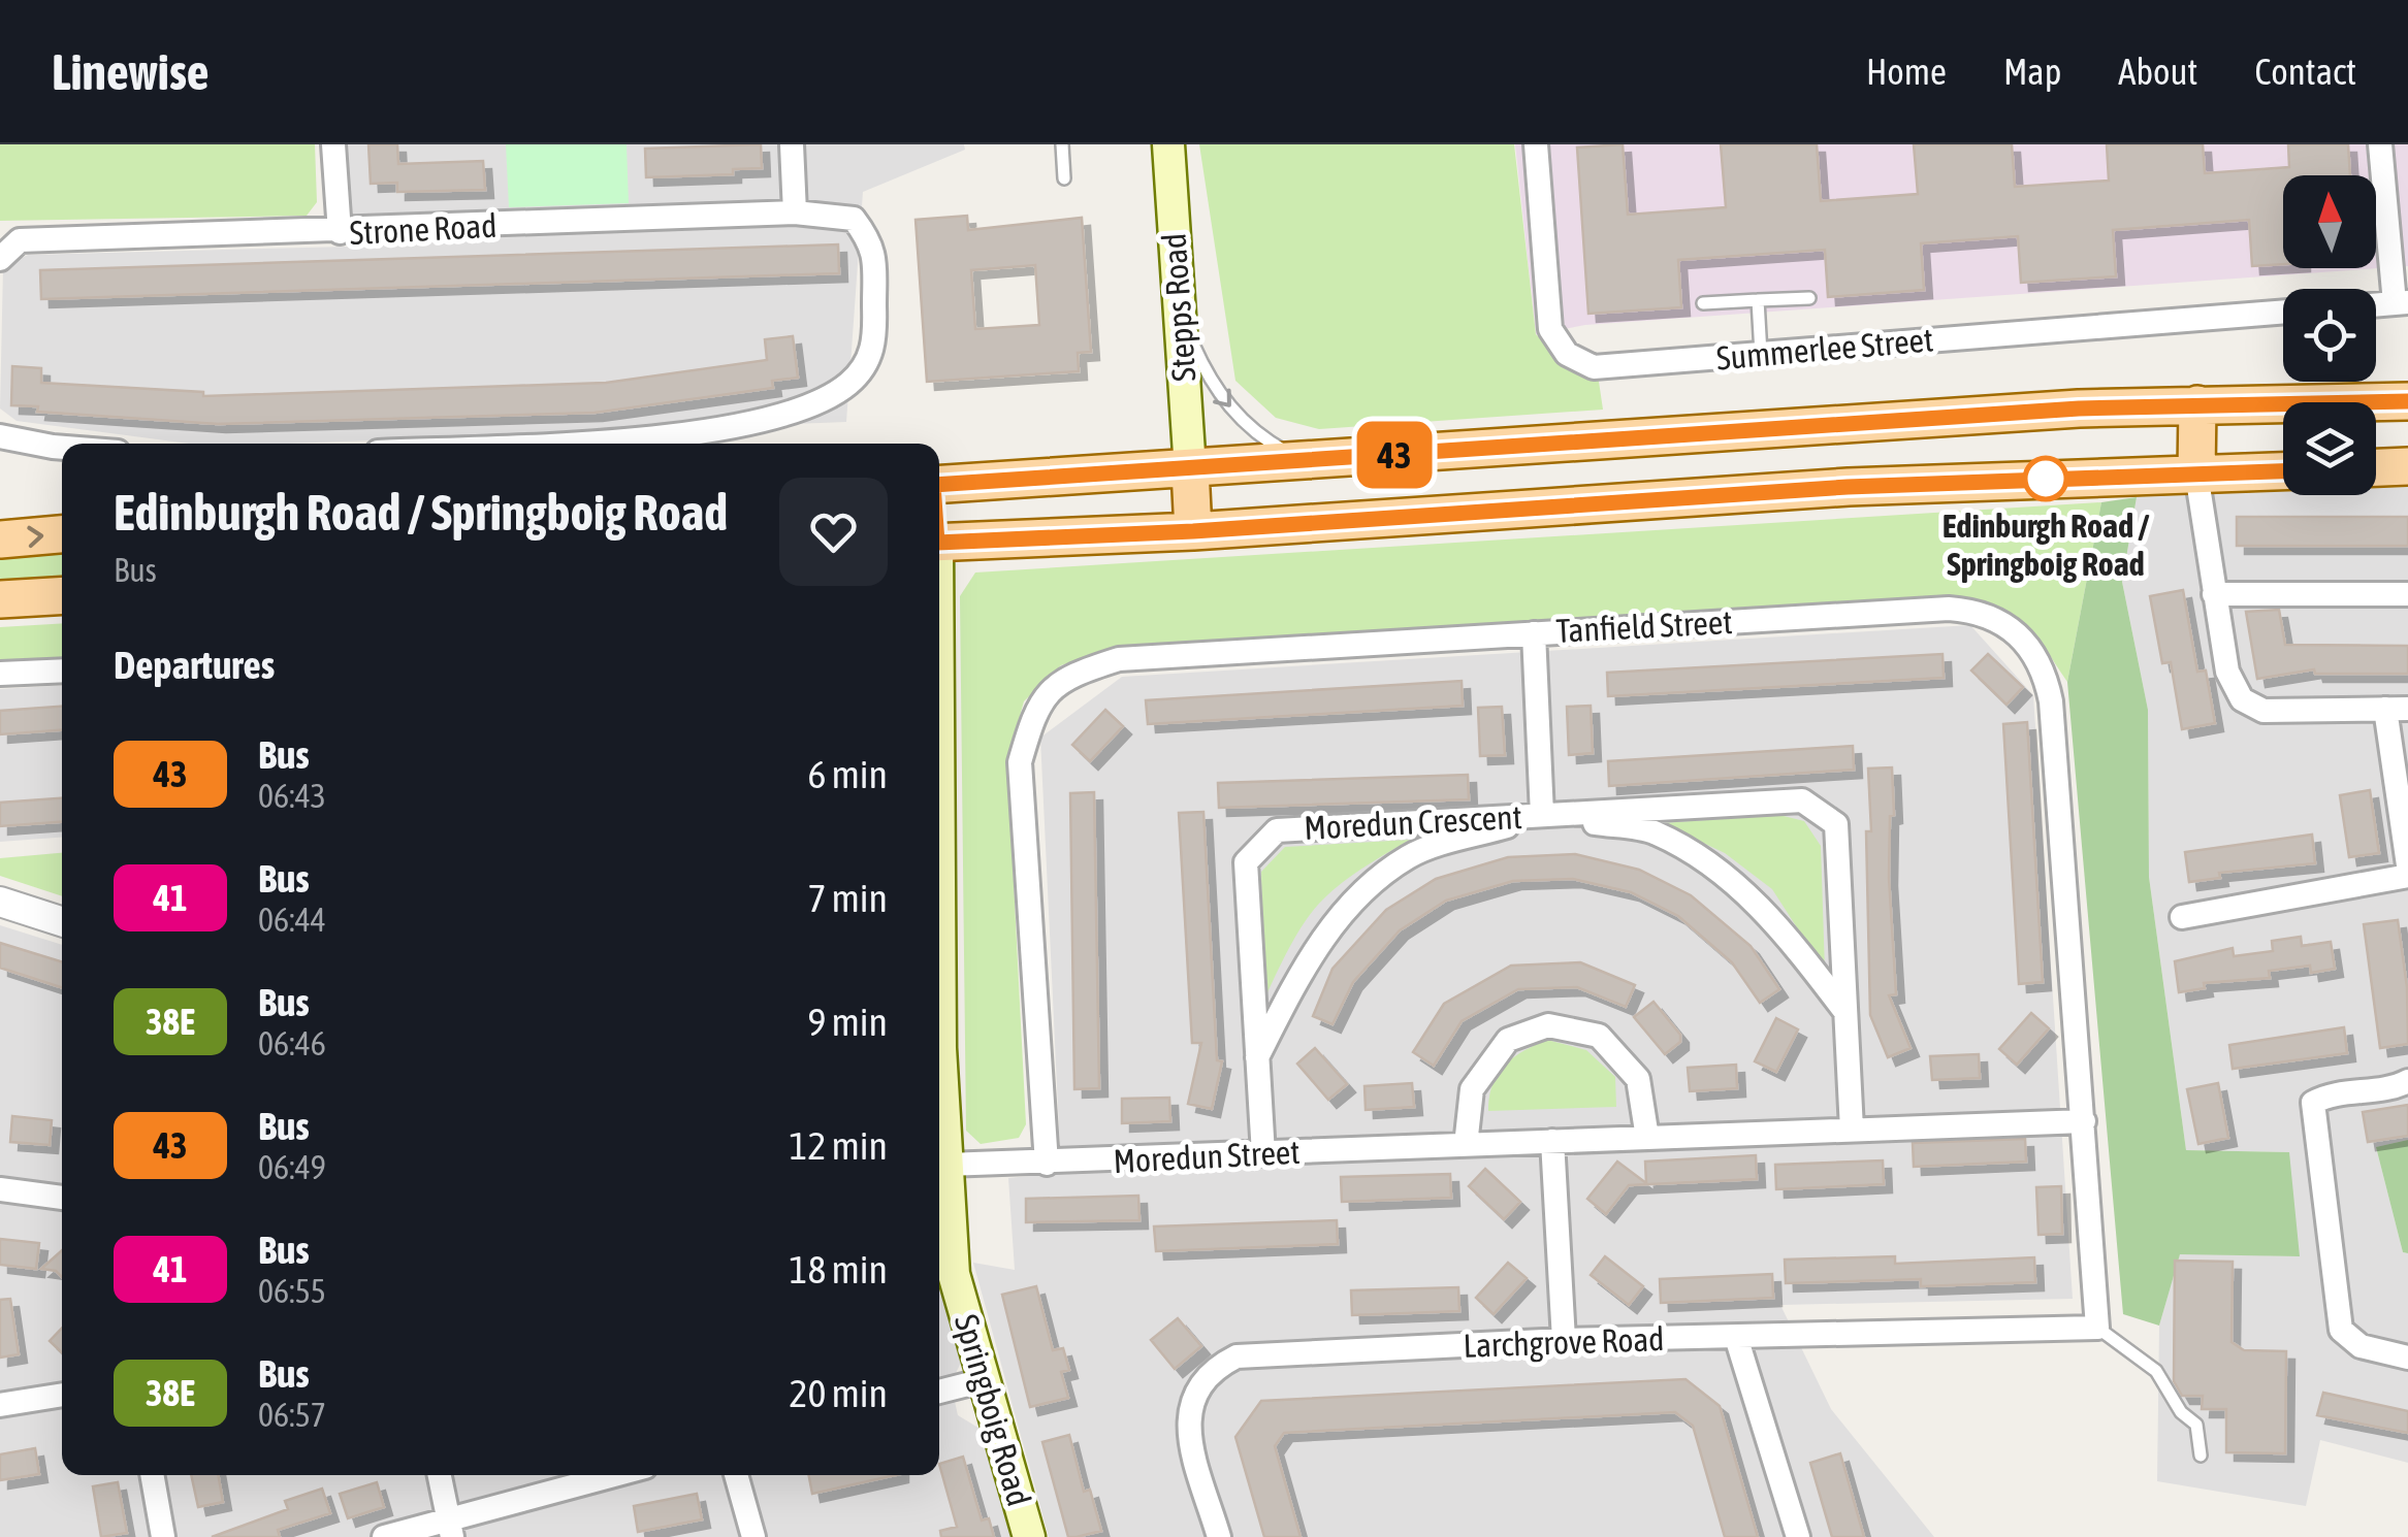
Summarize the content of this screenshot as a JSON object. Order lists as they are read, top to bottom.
{
  "streets": {
    "main road": ["Stepps Road", "Springboig Road"],
    "street": [
      "Strone Road",
      "Summerlee Street",
      "Tanfield Street",
      "Moredun Crescent",
      "Moredun Street",
      "Larchgrove Road"
    ]
  },
  "crossings": [
    ["Tanfield Street", "Moredun Street"],
    ["Tanfield Street", "Larchgrove Road"],
    ["Moredun Crescent", "Moredun Street"],
    ["Moredun Street", "Springboig Road"]
  ],
  "places": ["Edinburgh Road / Springboig Road"],
  "lines": ["bus line 43"],
  "north": "top",
  "page": {
    "header": "Linewise",
    "nav": [
      "Home",
      "Map",
      "About",
      "Contact"
    ],
    "on_map": "43",
    "heading": [
      ["Edinburgh Road / Springboig Road", "Bus"],
      "Departures"
    ],
    "list": [
      {
        "mark": "43",
        "name": "Bus",
        "note": "06:43",
        "value": "6 min"
      },
      {
        "mark": "41",
        "name": "Bus",
        "note": "06:44",
        "value": "7 min"
      },
      {
        "mark": "38E",
        "name": "Bus",
        "note": "06:46",
        "value": "9 min"
      },
      {
        "mark": "43",
        "name": "Bus",
        "note": "06:49",
        "value": "12 min"
      },
      {
        "mark": "41",
        "name": "Bus",
        "note": "06:55",
        "value": "18 min"
      },
      {
        "mark": "38E",
        "name": "Bus",
        "note": "06:57",
        "value": "20 min"
      }
    ]
  }
}
